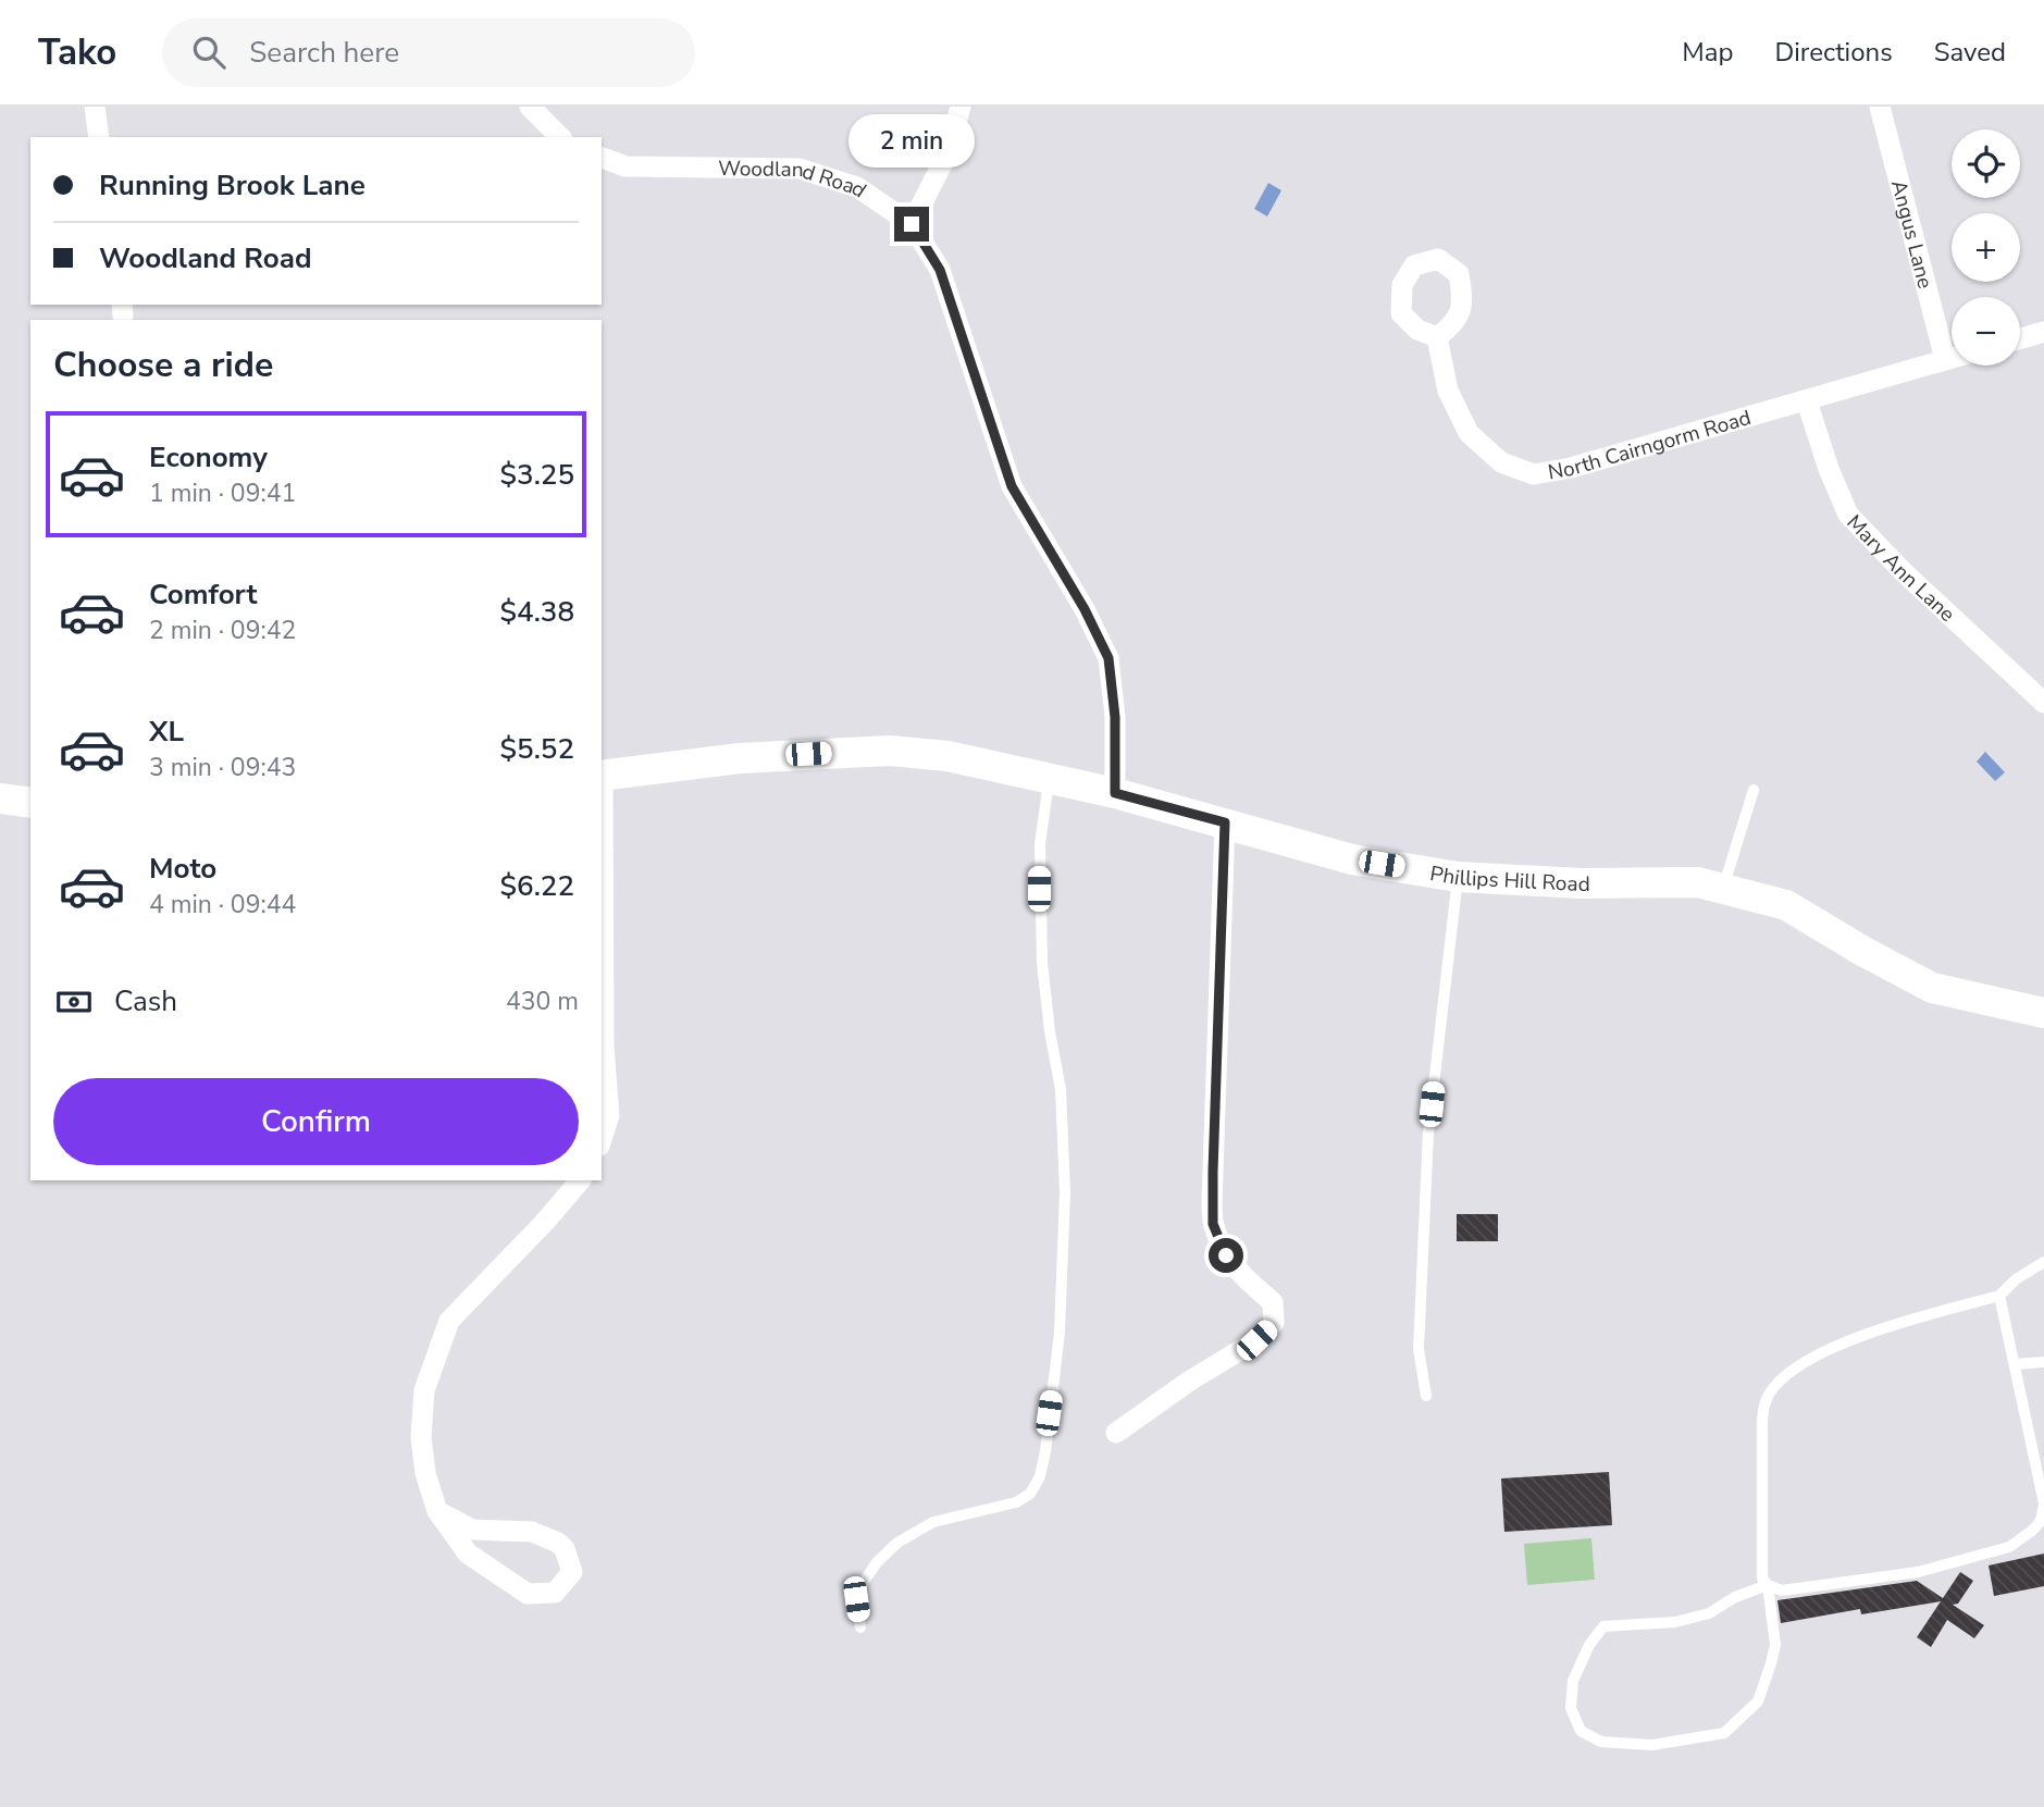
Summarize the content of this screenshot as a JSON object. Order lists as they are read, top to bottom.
{
  "streets": {
    "street": [
      "Woodland Road",
      "Angus Lane",
      "North Cairngorm Road",
      "Mary Ann Lane",
      "Phillips Hill Road"
    ]
  },
  "crossings": [
    ["Woodland Road", "Phillips Hill Road"],
    ["Angus Lane", "North Cairngorm Road"],
    ["North Cairngorm Road", "Mary Ann Lane"]
  ],
  "page": {
    "header": "Tako",
    "search": "Search here",
    "nav": ["Map", "Directions", "Saved"],
    "bubble": "2 min",
    "map_buttons": ["+", "−"],
    "banner": ["Running Brook Lane", "Woodland Road"],
    "heading": "Choose a ride",
    "list": [
      {
        "name": "Economy",
        "note": "1 min · 09:41",
        "value": "$3.25"
      },
      {
        "name": "Comfort",
        "note": "2 min · 09:42",
        "value": "$4.38"
      },
      {
        "name": "XL",
        "note": "3 min · 09:43",
        "value": "$5.52"
      },
      {
        "name": "Moto",
        "note": "4 min · 09:44",
        "value": "$6.22"
      }
    ],
    "pay": ["Cash", "430 m"],
    "buttons": "Confirm"
  }
}
